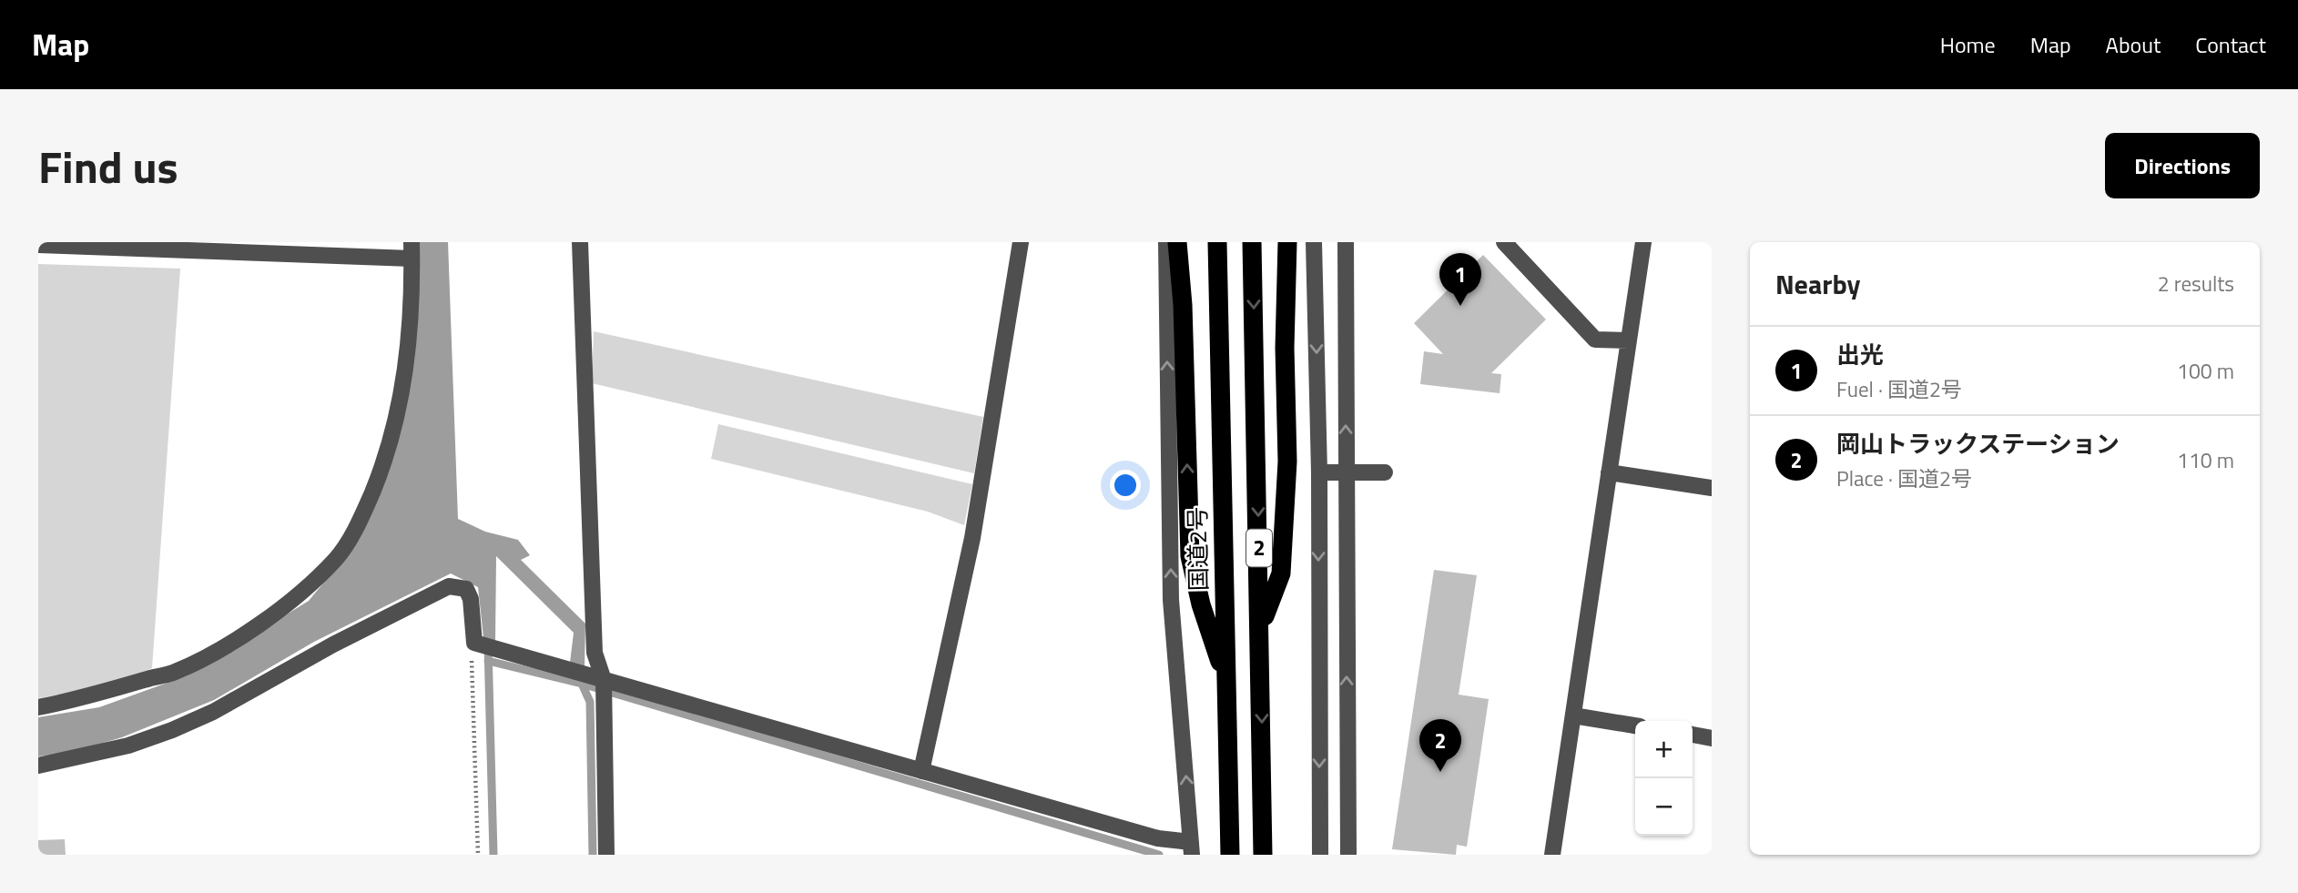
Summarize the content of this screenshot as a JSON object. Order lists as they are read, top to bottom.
{
  "streets": {
    "highway": ["2", "国道2号"]
  },
  "page": {
    "header": "Map",
    "nav": [
      "Home",
      "Map",
      "About",
      "Contact"
    ],
    "title": "Find us",
    "buttons": "Directions",
    "heading": ["Nearby", "2 results"],
    "pins": ["1", "2"],
    "list": [
      {
        "mark": "1",
        "name": "出光",
        "note": "Fuel · 国道2号",
        "value": "100 m"
      },
      {
        "mark": "2",
        "name": "岡山トラックステーション",
        "note": "Place · 国道2号",
        "value": "110 m"
      }
    ],
    "map_buttons": ["+", "−"]
  }
}
